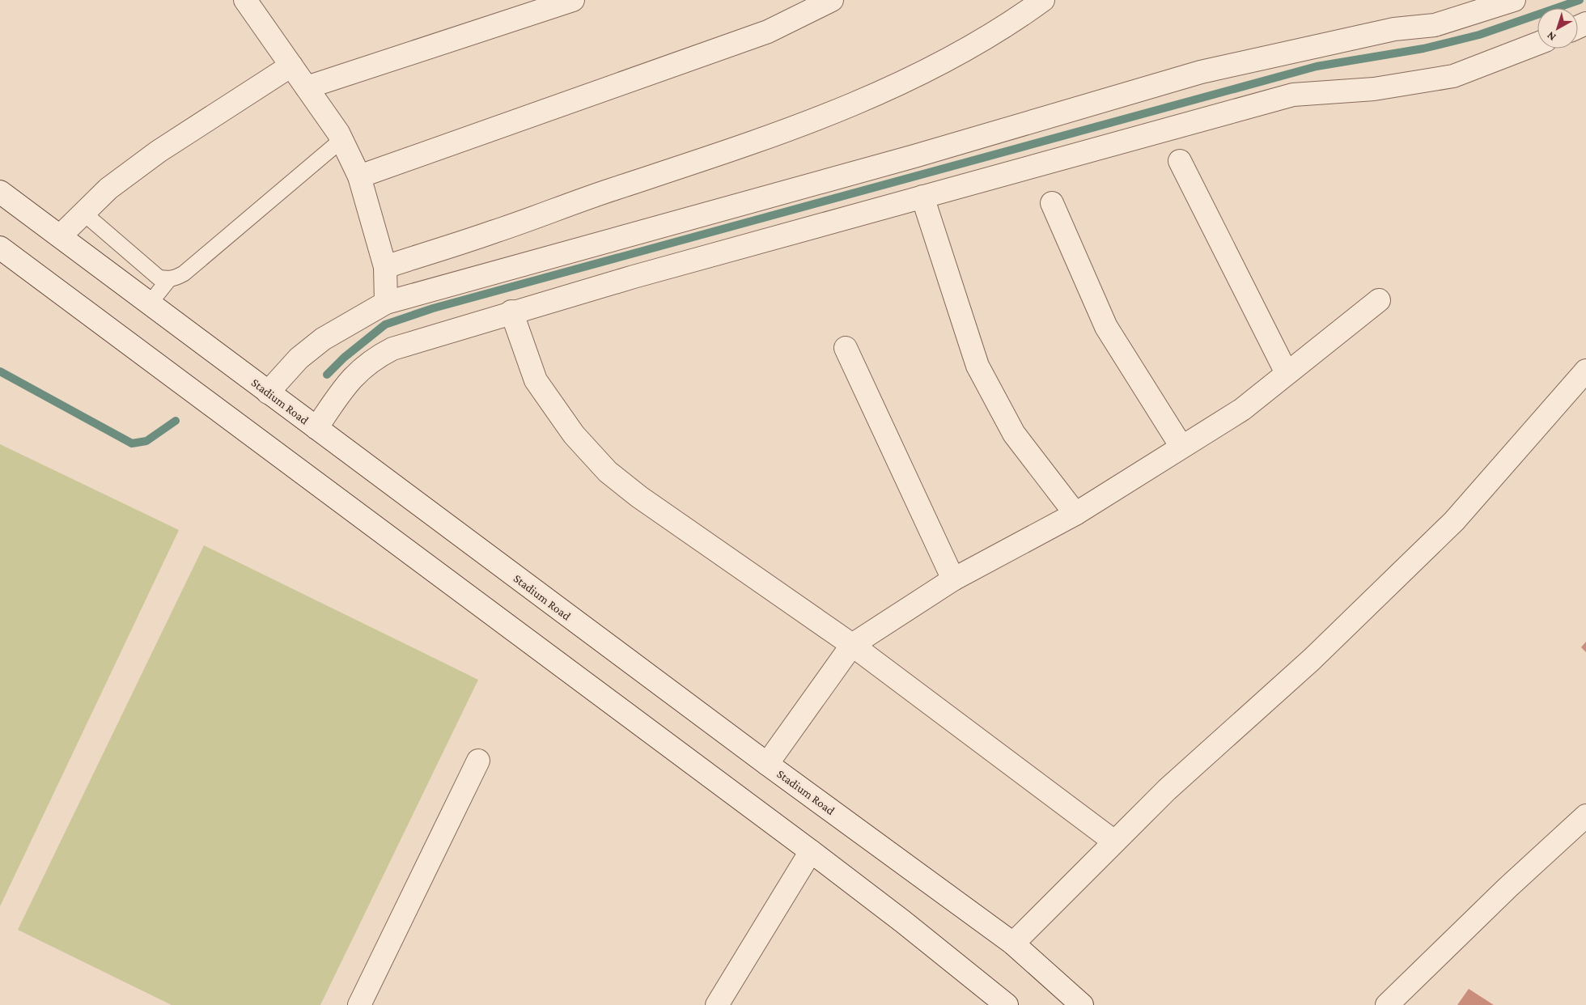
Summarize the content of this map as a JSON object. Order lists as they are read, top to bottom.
{
  "streets": {
    "street": ["Stadium Road"]
  },
  "north": "bottom left"
}
